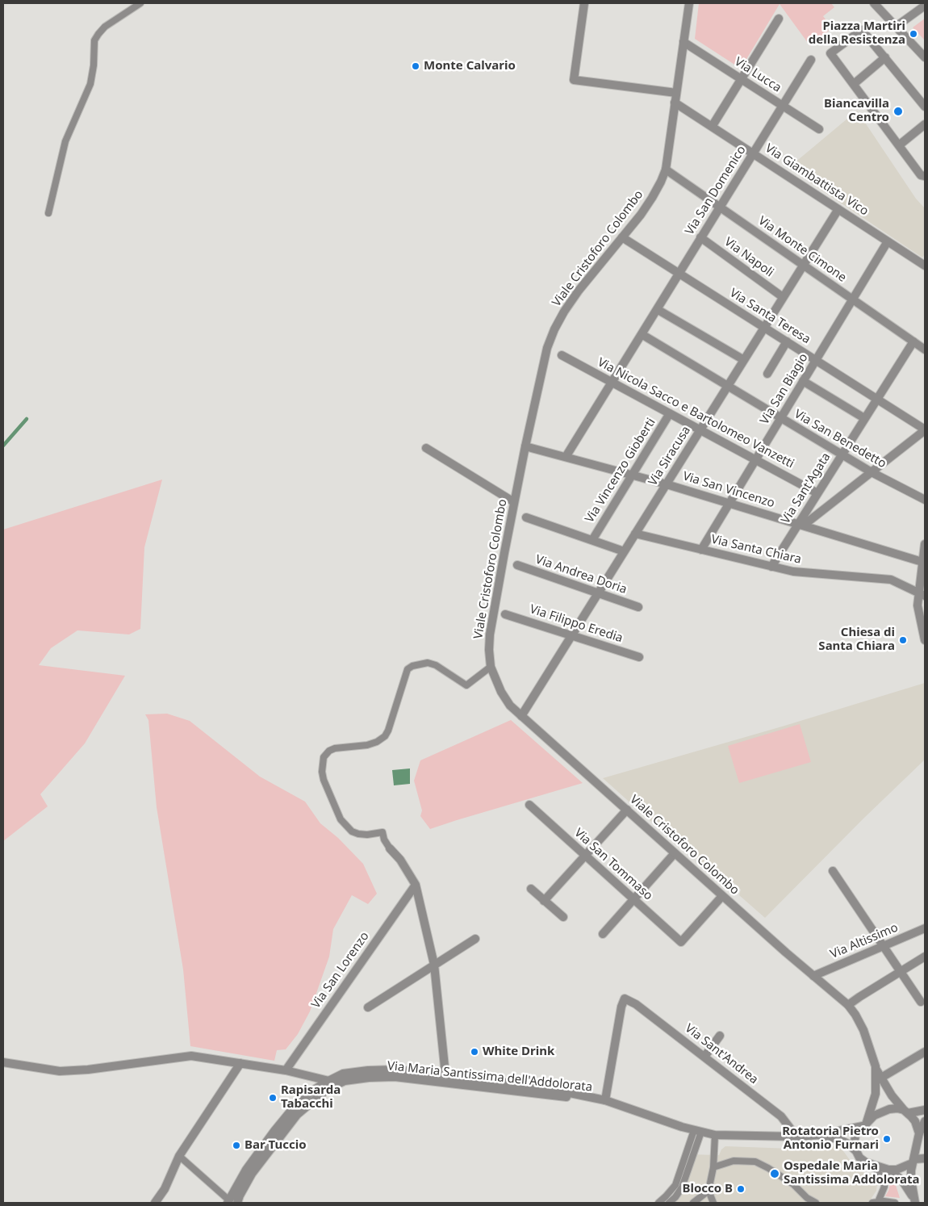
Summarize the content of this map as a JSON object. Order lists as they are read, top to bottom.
{
  "streets": {
    "street": [
      "Via Lucca",
      "Via Giambattista Vico",
      "Via San Domenico",
      "Viale Cristoforo Colombo",
      "Via Monte Cimone",
      "Via Napoli",
      "Via Santa Teresa",
      "Via San Biagio",
      "Via Nicola Sacco e Bartolomeo Vanzetti",
      "Via San Benedetto",
      "Via Siracusa",
      "Via Vincenzo Gioberti",
      "Via Sant'Agata",
      "Via San Vincenzo",
      "Via Santa Chiara",
      "Via Andrea Doria",
      "Via Filippo Eredia",
      "Via San Tommaso",
      "Via Altissimo",
      "Via San Lorenzo",
      "Via Sant'Andrea",
      "Via Maria Santissima dell'Addolorata"
    ]
  },
  "crossings": [
    ["Via Lucca", "Via San Domenico"],
    ["Via Lucca", "Viale Cristoforo Colombo"],
    ["Via Giambattista Vico", "Via San Domenico"],
    ["Via Giambattista Vico", "Viale Cristoforo Colombo"],
    ["Via Giambattista Vico", "Via San Biagio"],
    ["Via Giambattista Vico", "Via Siracusa"],
    ["Via San Domenico", "Via Monte Cimone"],
    ["Via San Domenico", "Via Napoli"],
    ["Via San Domenico", "Via Santa Teresa"],
    ["Via San Domenico", "Via Nicola Sacco e Bartolomeo Vanzetti"],
    ["Via San Domenico", "Via San Benedetto"],
    ["Via San Domenico", "Via San Vincenzo"],
    ["Viale Cristoforo Colombo", "Via Monte Cimone"],
    ["Viale Cristoforo Colombo", "Via Santa Teresa"],
    ["Viale Cristoforo Colombo", "Via Siracusa"],
    ["Viale Cristoforo Colombo", "Via San Vincenzo"],
    ["Viale Cristoforo Colombo", "Via San Tommaso"],
    ["Viale Cristoforo Colombo", "Via Altissimo"],
    ["Via Monte Cimone", "Via San Biagio"],
    ["Via Monte Cimone", "Via Siracusa"],
    ["Via Monte Cimone", "Via Sant'Agata"],
    ["Via Napoli", "Via Siracusa"],
    ["Via Santa Teresa", "Via San Biagio"],
    ["Via Santa Teresa", "Via Siracusa"],
    ["Via Santa Teresa", "Via Sant'Agata"],
    ["Via San Biagio", "Via Nicola Sacco e Bartolomeo Vanzetti"],
    ["Via San Biagio", "Via San Benedetto"],
    ["Via San Biagio", "Via San Vincenzo"],
    ["Via San Biagio", "Via Santa Chiara"],
    ["Via Nicola Sacco e Bartolomeo Vanzetti", "Via Siracusa"],
    ["Via Nicola Sacco e Bartolomeo Vanzetti", "Via Vincenzo Gioberti"],
    ["Via Nicola Sacco e Bartolomeo Vanzetti", "Via Sant'Agata"],
    ["Via San Benedetto", "Via Siracusa"],
    ["Via San Benedetto", "Via Sant'Agata"],
    ["Via Siracusa", "Via San Vincenzo"],
    ["Via Siracusa", "Via Santa Chiara"],
    ["Via Siracusa", "Via Andrea Doria"],
    ["Via Siracusa", "Via Filippo Eredia"],
    ["Via Vincenzo Gioberti", "Via San Vincenzo"],
    ["Via Sant'Agata", "Via San Vincenzo"],
    ["Via Sant'Agata", "Via Santa Chiara"],
    ["Via Sant'Andrea", "Via Maria Santissima dell'Addolorata"]
  ],
  "places": [
    "Piazza Martiri della Resistenza",
    "Monte Calvario",
    "Biancavilla Centro",
    "Chiesa di Santa Chiara",
    "White Drink",
    "Rapisarda Tabacchi",
    "Rotatoria Pietro Antonio Furnari",
    "Bar Tuccio",
    "Ospedale Maria Santissima Addolorata",
    "Blocco B"
  ]
}
